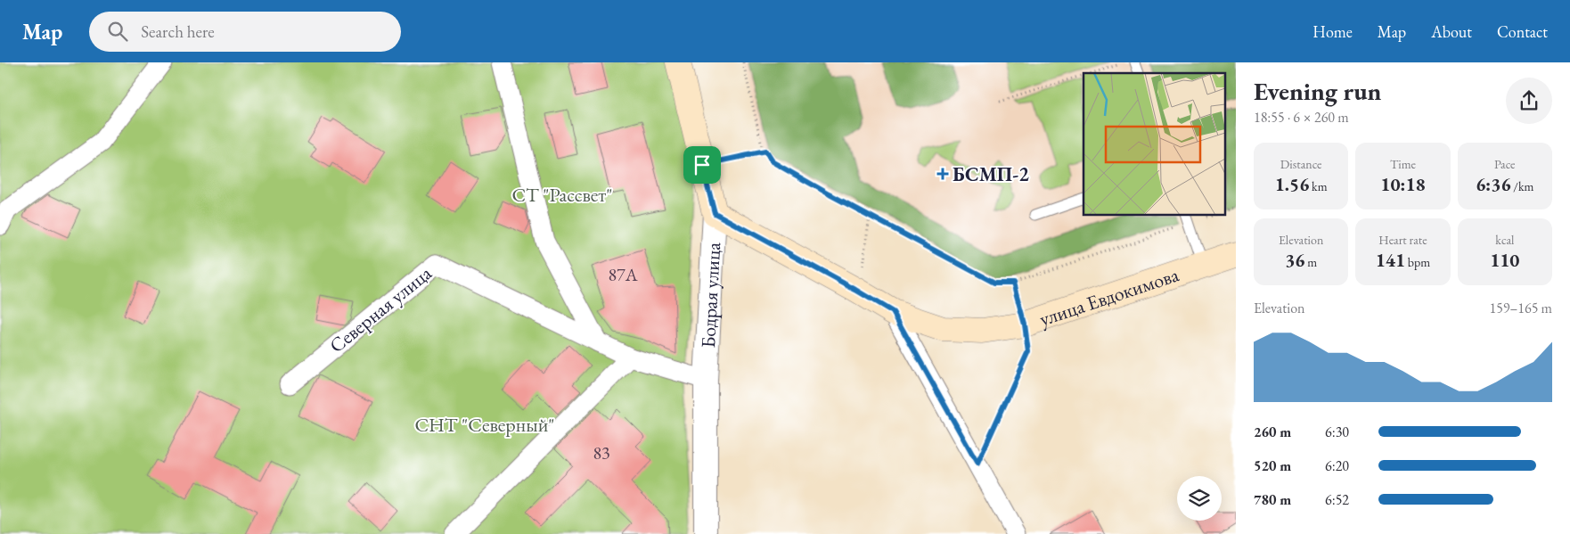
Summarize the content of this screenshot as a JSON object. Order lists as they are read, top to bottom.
{
  "streets": {
    "main road": ["Бодрая улица", "улица Евдокимова"],
    "street": ["Северная улица"]
  },
  "crossings": [
    ["Бодрая улица", "улица Евдокимова"],
    ["Бодрая улица", "Северная улица"]
  ],
  "parks": ["СТ \"Рассвет\"", "СНТ \"Северный\""],
  "places": {
    "health": ["БСМП-2"]
  },
  "house_numbers": ["87А", "83"],
  "page": {
    "header": "Map",
    "search": "Search here",
    "nav": [
      "Home",
      "Map",
      "About",
      "Contact"
    ],
    "heading": ["Evening run", "18:55 · 6 × 260 m"],
    "stats": [
      ["Distance", "1.56 km"],
      ["Time", "10:18"],
      ["Pace", "6:36 /km"],
      ["Elevation", "36 m"],
      ["Heart rate", "141 bpm"],
      ["kcal", "110"]
    ],
    "chart": ["Elevation", "159–165 m"],
    "list": [
      {
        "name": "260 m",
        "note": "6:30"
      },
      {
        "name": "520 m",
        "note": "6:20"
      },
      {
        "name": "780 m",
        "note": "6:52"
      }
    ]
  }
}
